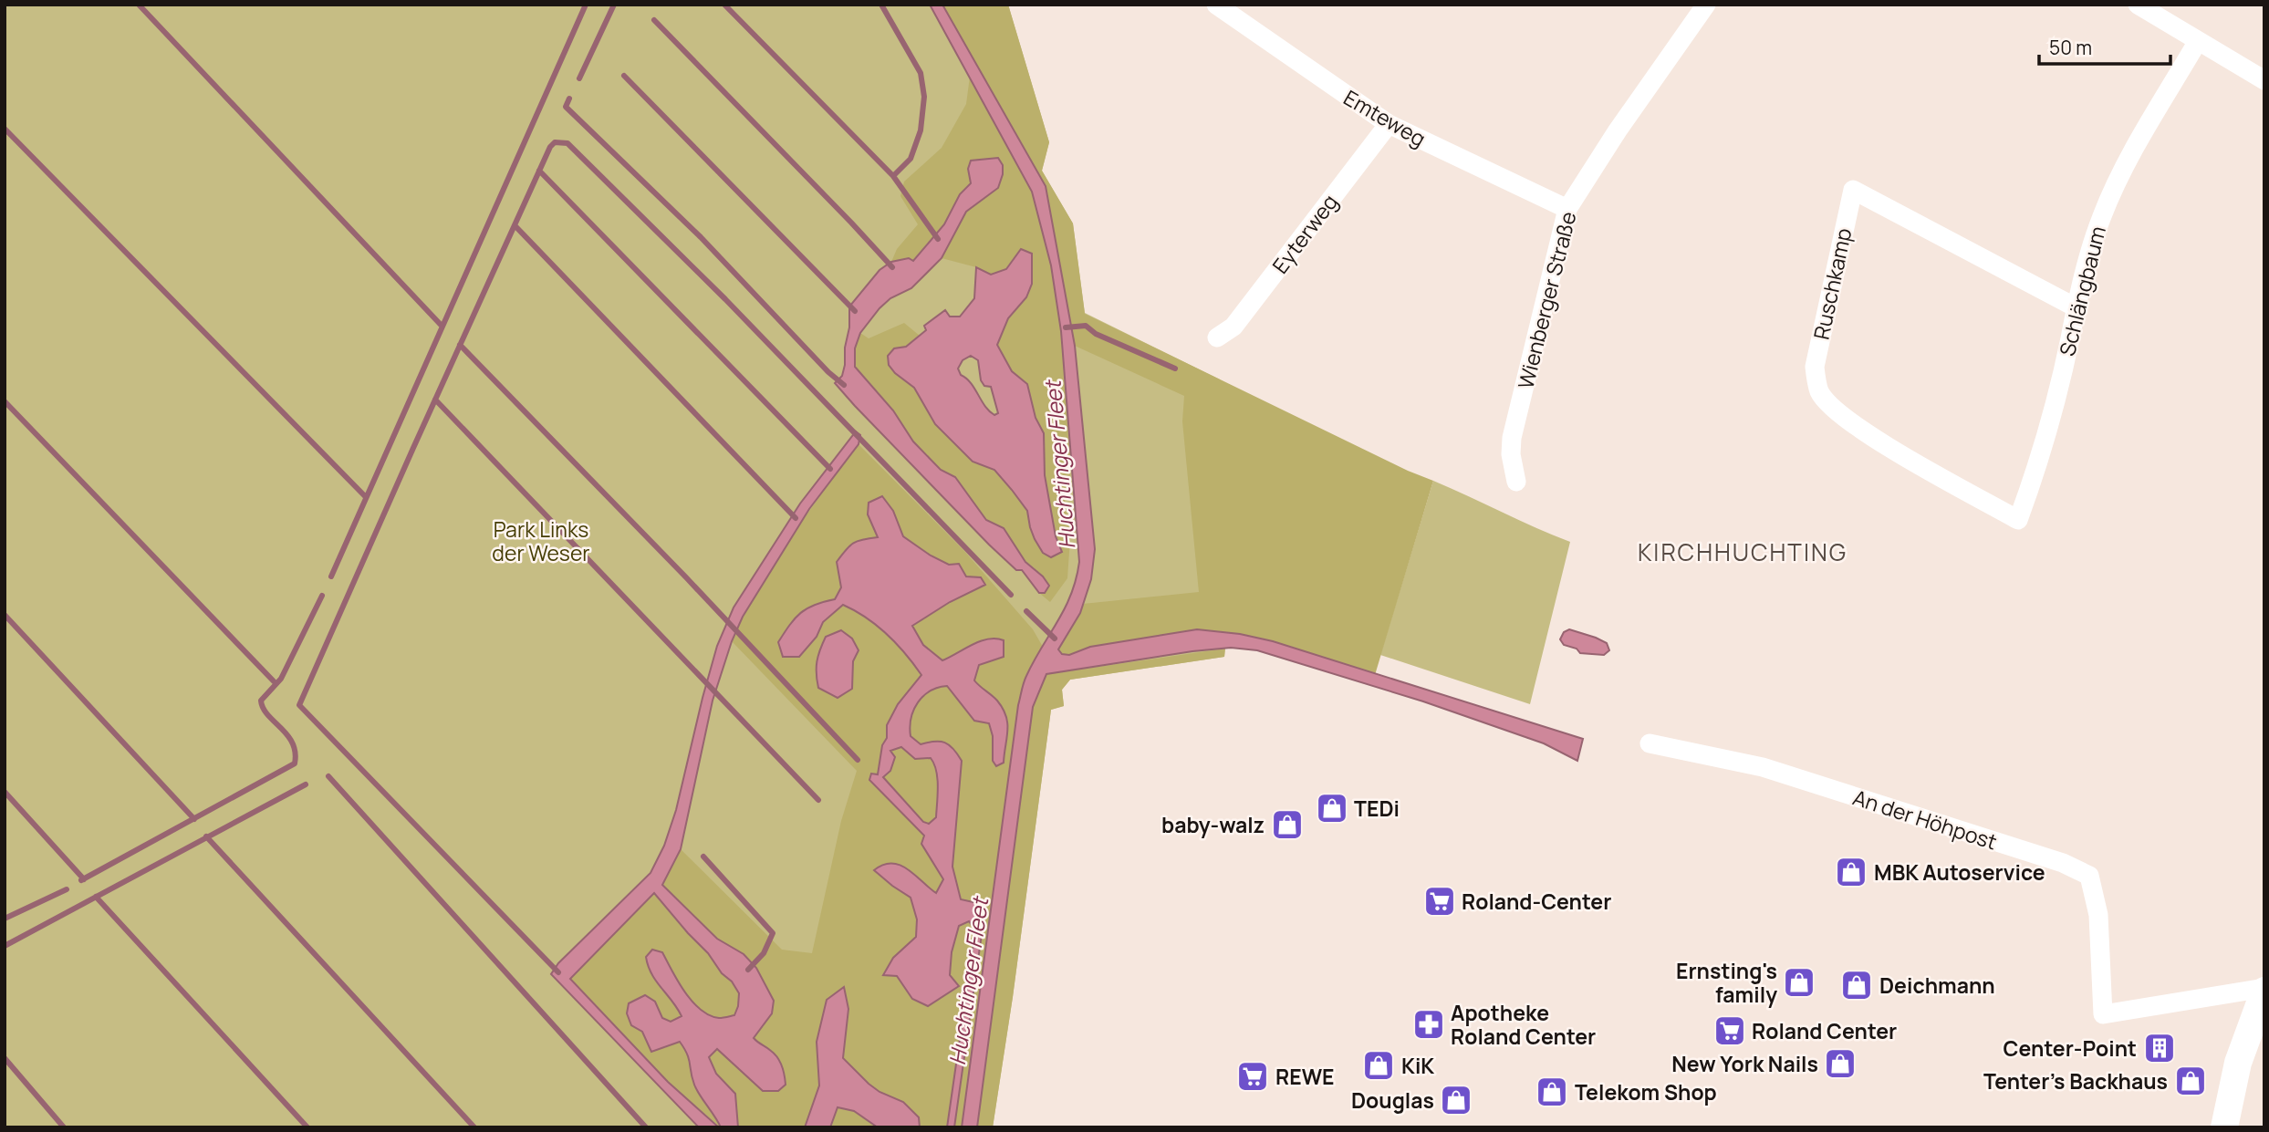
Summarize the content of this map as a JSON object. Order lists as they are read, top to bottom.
{
  "streets": {
    "street": [
      "Emteweg",
      "Eyterweg",
      "Ruschkamp",
      "Schlängbaum",
      "Wienberger Straße",
      "An der Höhpost"
    ]
  },
  "crossings": [
    ["Emteweg", "Eyterweg"],
    ["Emteweg", "Wienberger Straße"],
    ["Ruschkamp", "Schlängbaum"]
  ],
  "districts": ["KIRCHHUCHTING"],
  "water": ["Huchtinger Fleet"],
  "parks": ["Park Links der Weser"],
  "places": {
    "shop": [
      "TEDi",
      "baby-walz",
      "MBK Autoservice",
      "Ernsting's family",
      "Deichmann",
      "New York Nails",
      "KiK",
      "Tenter's Backhaus",
      "Telekom Shop",
      "Douglas"
    ],
    "supermarket": ["Roland-Center", "Roland Center", "REWE"],
    "pharmacy": ["Apotheke Roland Center"],
    "building": ["Center-Point"]
  },
  "scale_bar": "50 m"
}
